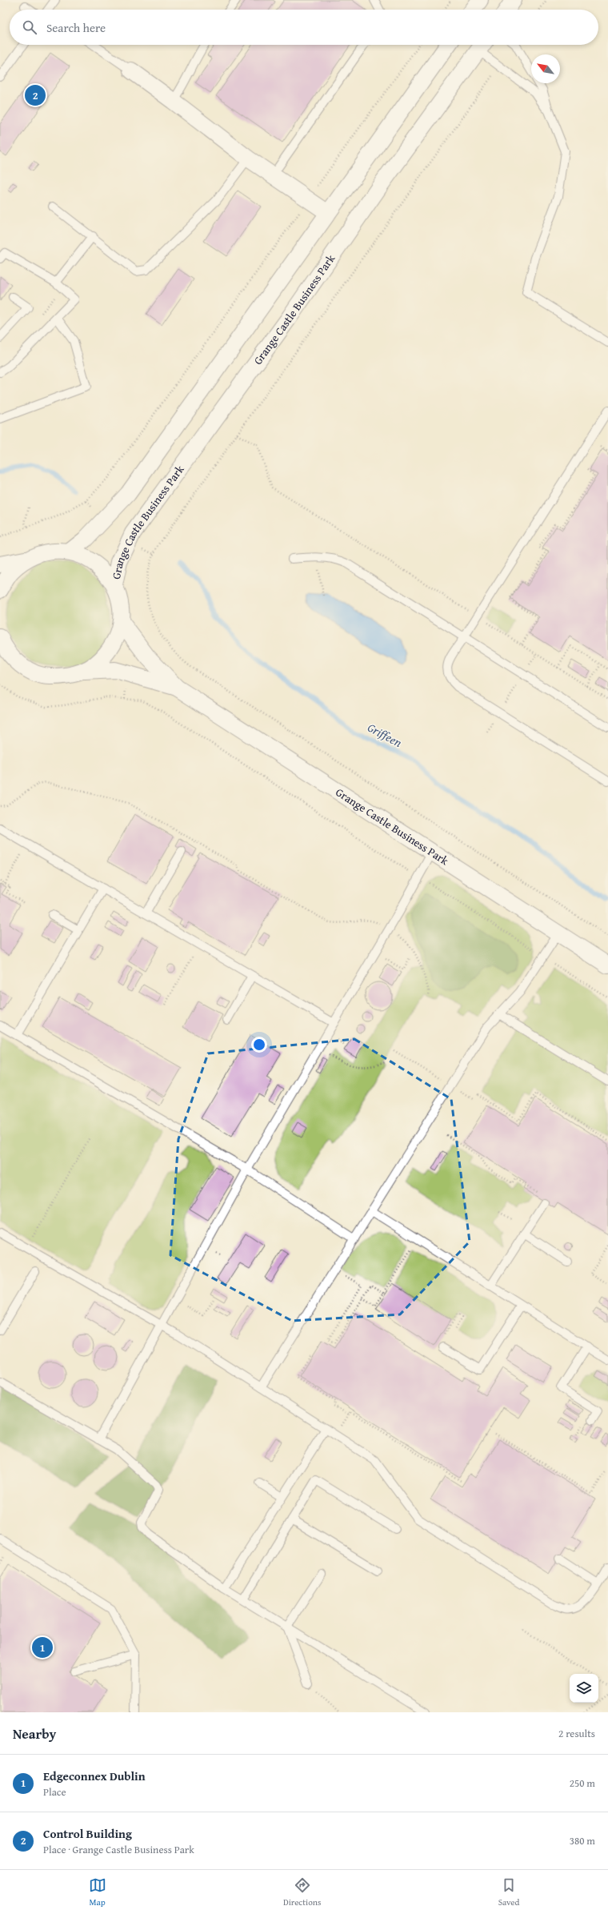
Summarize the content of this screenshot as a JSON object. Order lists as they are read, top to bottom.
{
  "streets": {
    "street": ["Grange Castle Business Park"]
  },
  "water": ["Griffeen"],
  "north": "top left",
  "page": {
    "search": "Search here",
    "pins": ["2", "1"],
    "heading": ["Nearby", "2 results"],
    "list": [
      {
        "mark": "1",
        "name": "Edgeconnex Dublin",
        "note": "Place",
        "value": "250 m"
      },
      {
        "mark": "2",
        "name": "Control Building",
        "note": "Place · Grange Castle Business Park",
        "value": "380 m"
      }
    ],
    "nav": ["Map", "Directions", "Saved"]
  }
}
